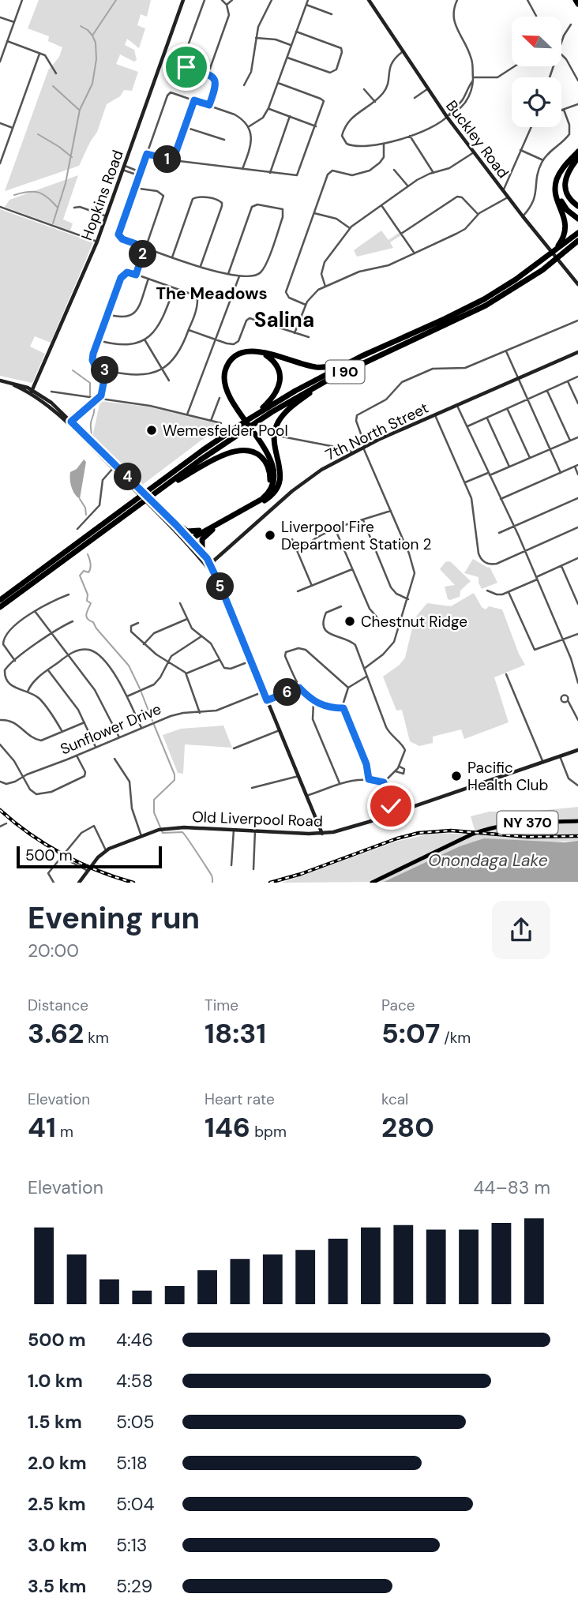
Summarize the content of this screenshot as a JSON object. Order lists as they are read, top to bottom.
{
  "streets": {
    "highway": ["I 90"],
    "main road": [
      "Buckley Road",
      "Hopkins Road",
      "7th North Street",
      "Old Liverpool Road",
      "NY 370"
    ],
    "street": ["Sunflower Drive"]
  },
  "districts": ["The Meadows", "Salina"],
  "water": ["Onondaga Lake"],
  "places": [
    "Wemesfelder Pool",
    "Liverpool Fire Department Station 2",
    "Chestnut Ridge",
    "Pacific Health Club"
  ],
  "scale_bar": "500 m",
  "north": "top left",
  "page": {
    "pins": [
      "1",
      "2",
      "3",
      "4",
      "5",
      "6"
    ],
    "scale": "500 m",
    "heading": ["Evening run", "20:00"],
    "stats": [
      ["Distance", "3.62 km"],
      ["Time", "18:31"],
      ["Pace", "5:07 /km"],
      ["Elevation", "41 m"],
      ["Heart rate", "146 bpm"],
      ["kcal", "280"]
    ],
    "chart": ["Elevation", "44–83 m"],
    "list": [
      {
        "name": "500 m",
        "note": "4:46"
      },
      {
        "name": "1.0 km",
        "note": "4:58"
      },
      {
        "name": "1.5 km",
        "note": "5:05"
      },
      {
        "name": "2.0 km",
        "note": "5:18"
      },
      {
        "name": "2.5 km",
        "note": "5:04"
      },
      {
        "name": "3.0 km",
        "note": "5:13"
      },
      {
        "name": "3.5 km",
        "note": "5:29"
      }
    ]
  }
}
